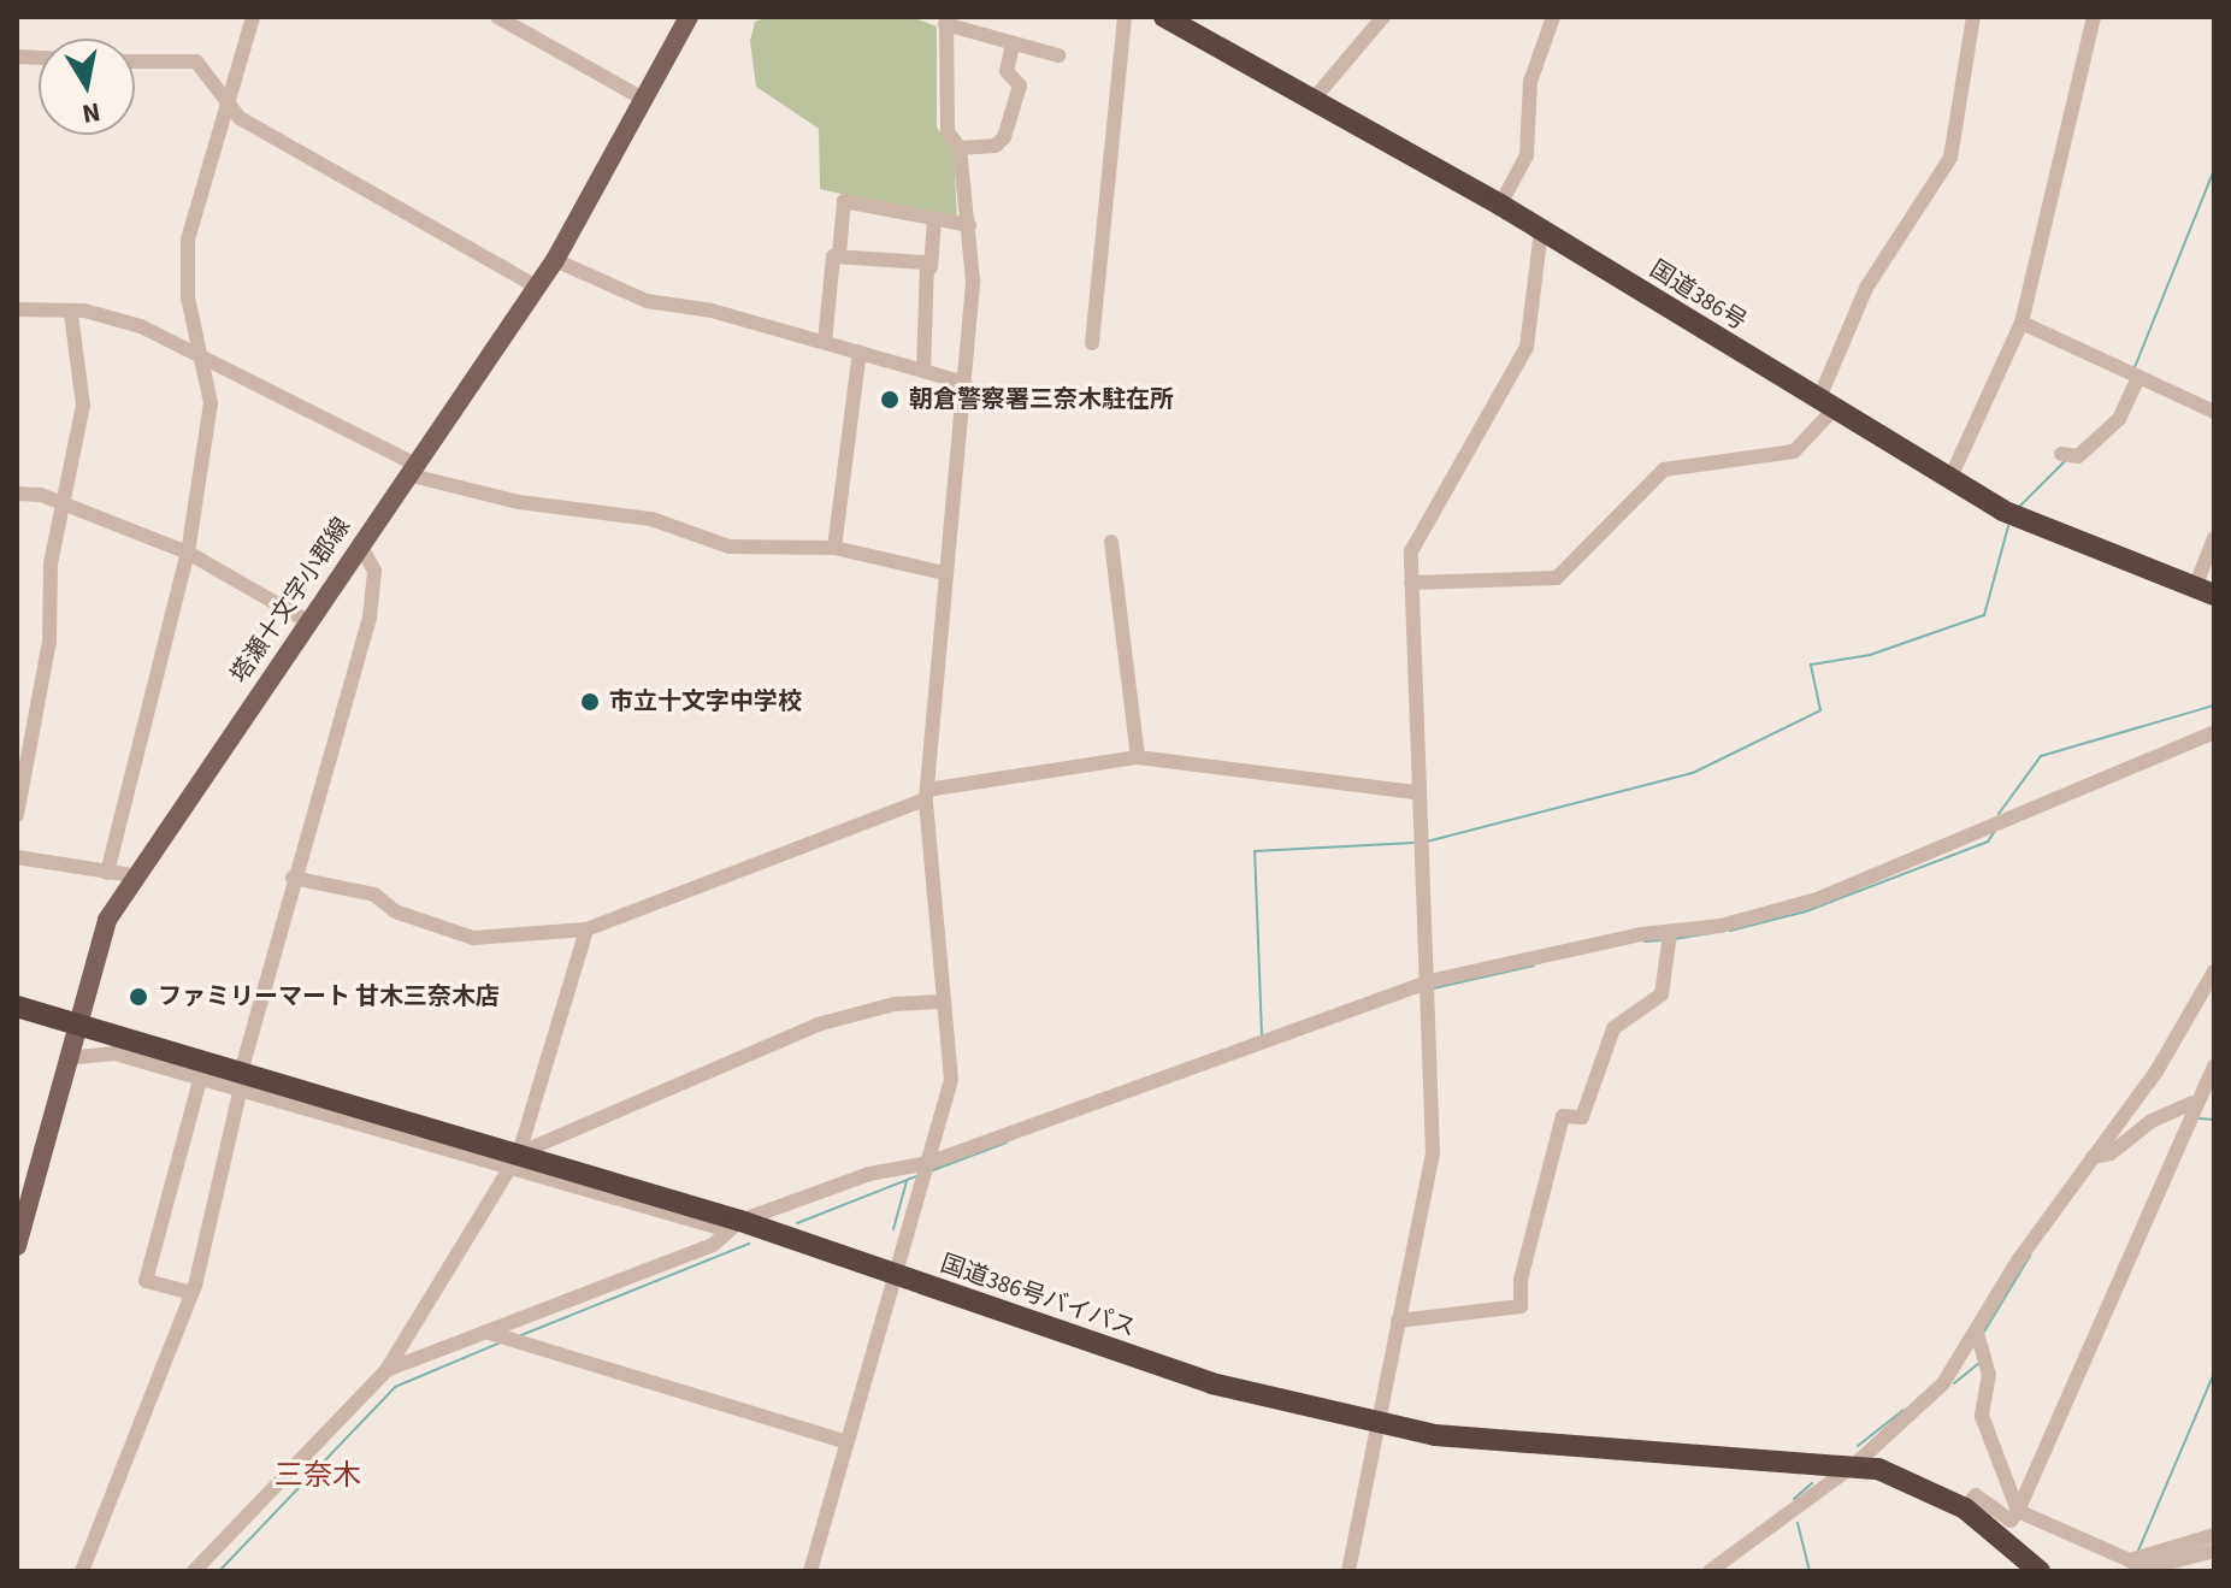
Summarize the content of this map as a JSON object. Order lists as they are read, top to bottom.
{
  "streets": {
    "highway": ["国道386号", "国道386号バイパス"],
    "main road": ["塔瀬十文字小郡線"]
  },
  "crossings": [
    ["塔瀬十文字小郡線", "国道386号バイパス"]
  ],
  "districts": ["三奈木"],
  "places": ["朝倉警察署三奈木駐在所", "市立十文字中学校", "ファミリーマート 甘木三奈木店"],
  "north": "bottom"
}
